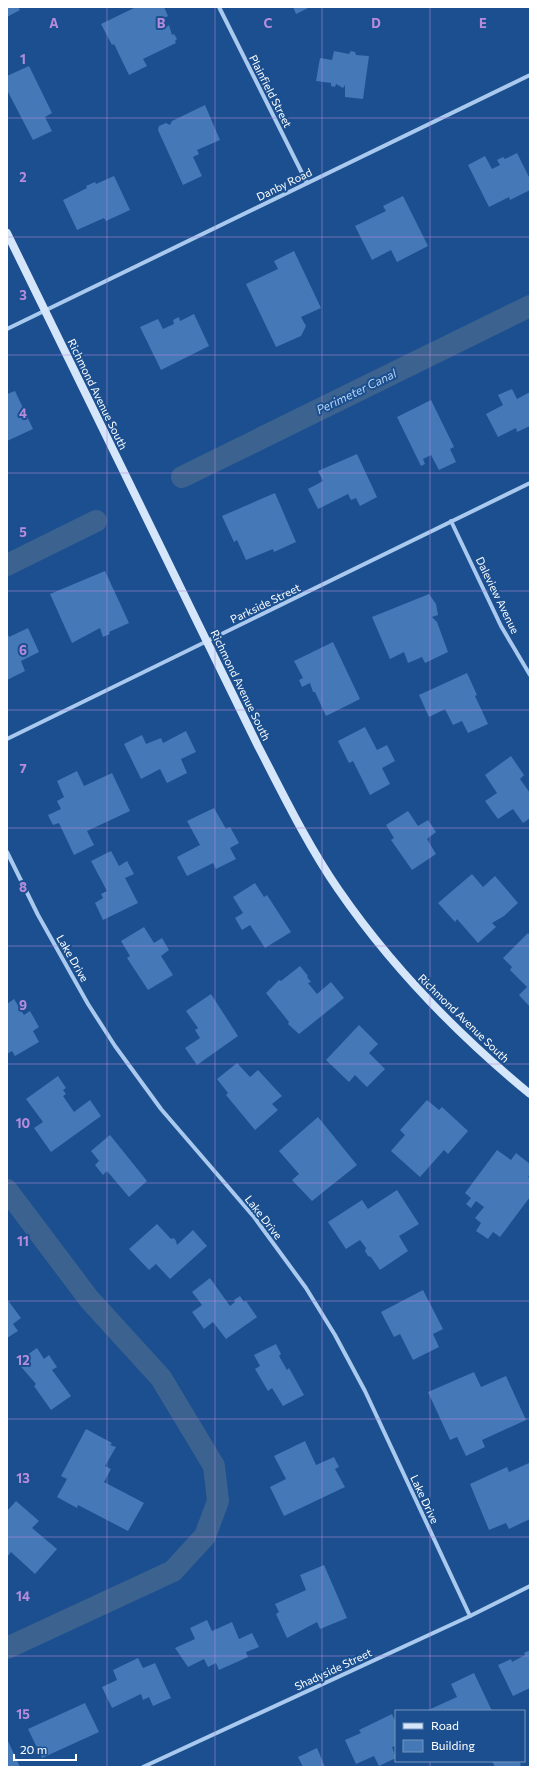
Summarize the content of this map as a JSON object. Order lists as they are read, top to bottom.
{
  "streets": {
    "street": [
      "Plainfield Street",
      "Danby Road",
      "Richmond Avenue South",
      "Daleview Avenue",
      "Parkside Street",
      "Lake Drive",
      "Shadyside Street"
    ]
  },
  "crossings": [
    ["Plainfield Street", "Danby Road"],
    ["Danby Road", "Richmond Avenue South"],
    ["Richmond Avenue South", "Parkside Street"],
    ["Daleview Avenue", "Parkside Street"],
    ["Lake Drive", "Shadyside Street"]
  ],
  "water": ["Perimeter Canal"],
  "legend": ["Road", "Building"],
  "scale_bar": "20 m",
  "grid": {
    "columns": [
      "A",
      "B",
      "C",
      "D",
      "E"
    ],
    "rows": [
      "1",
      "2",
      "3",
      "4",
      "5",
      "6",
      "7",
      "8",
      "9",
      "10",
      "11",
      "12",
      "13",
      "14",
      "15"
    ]
  }
}
